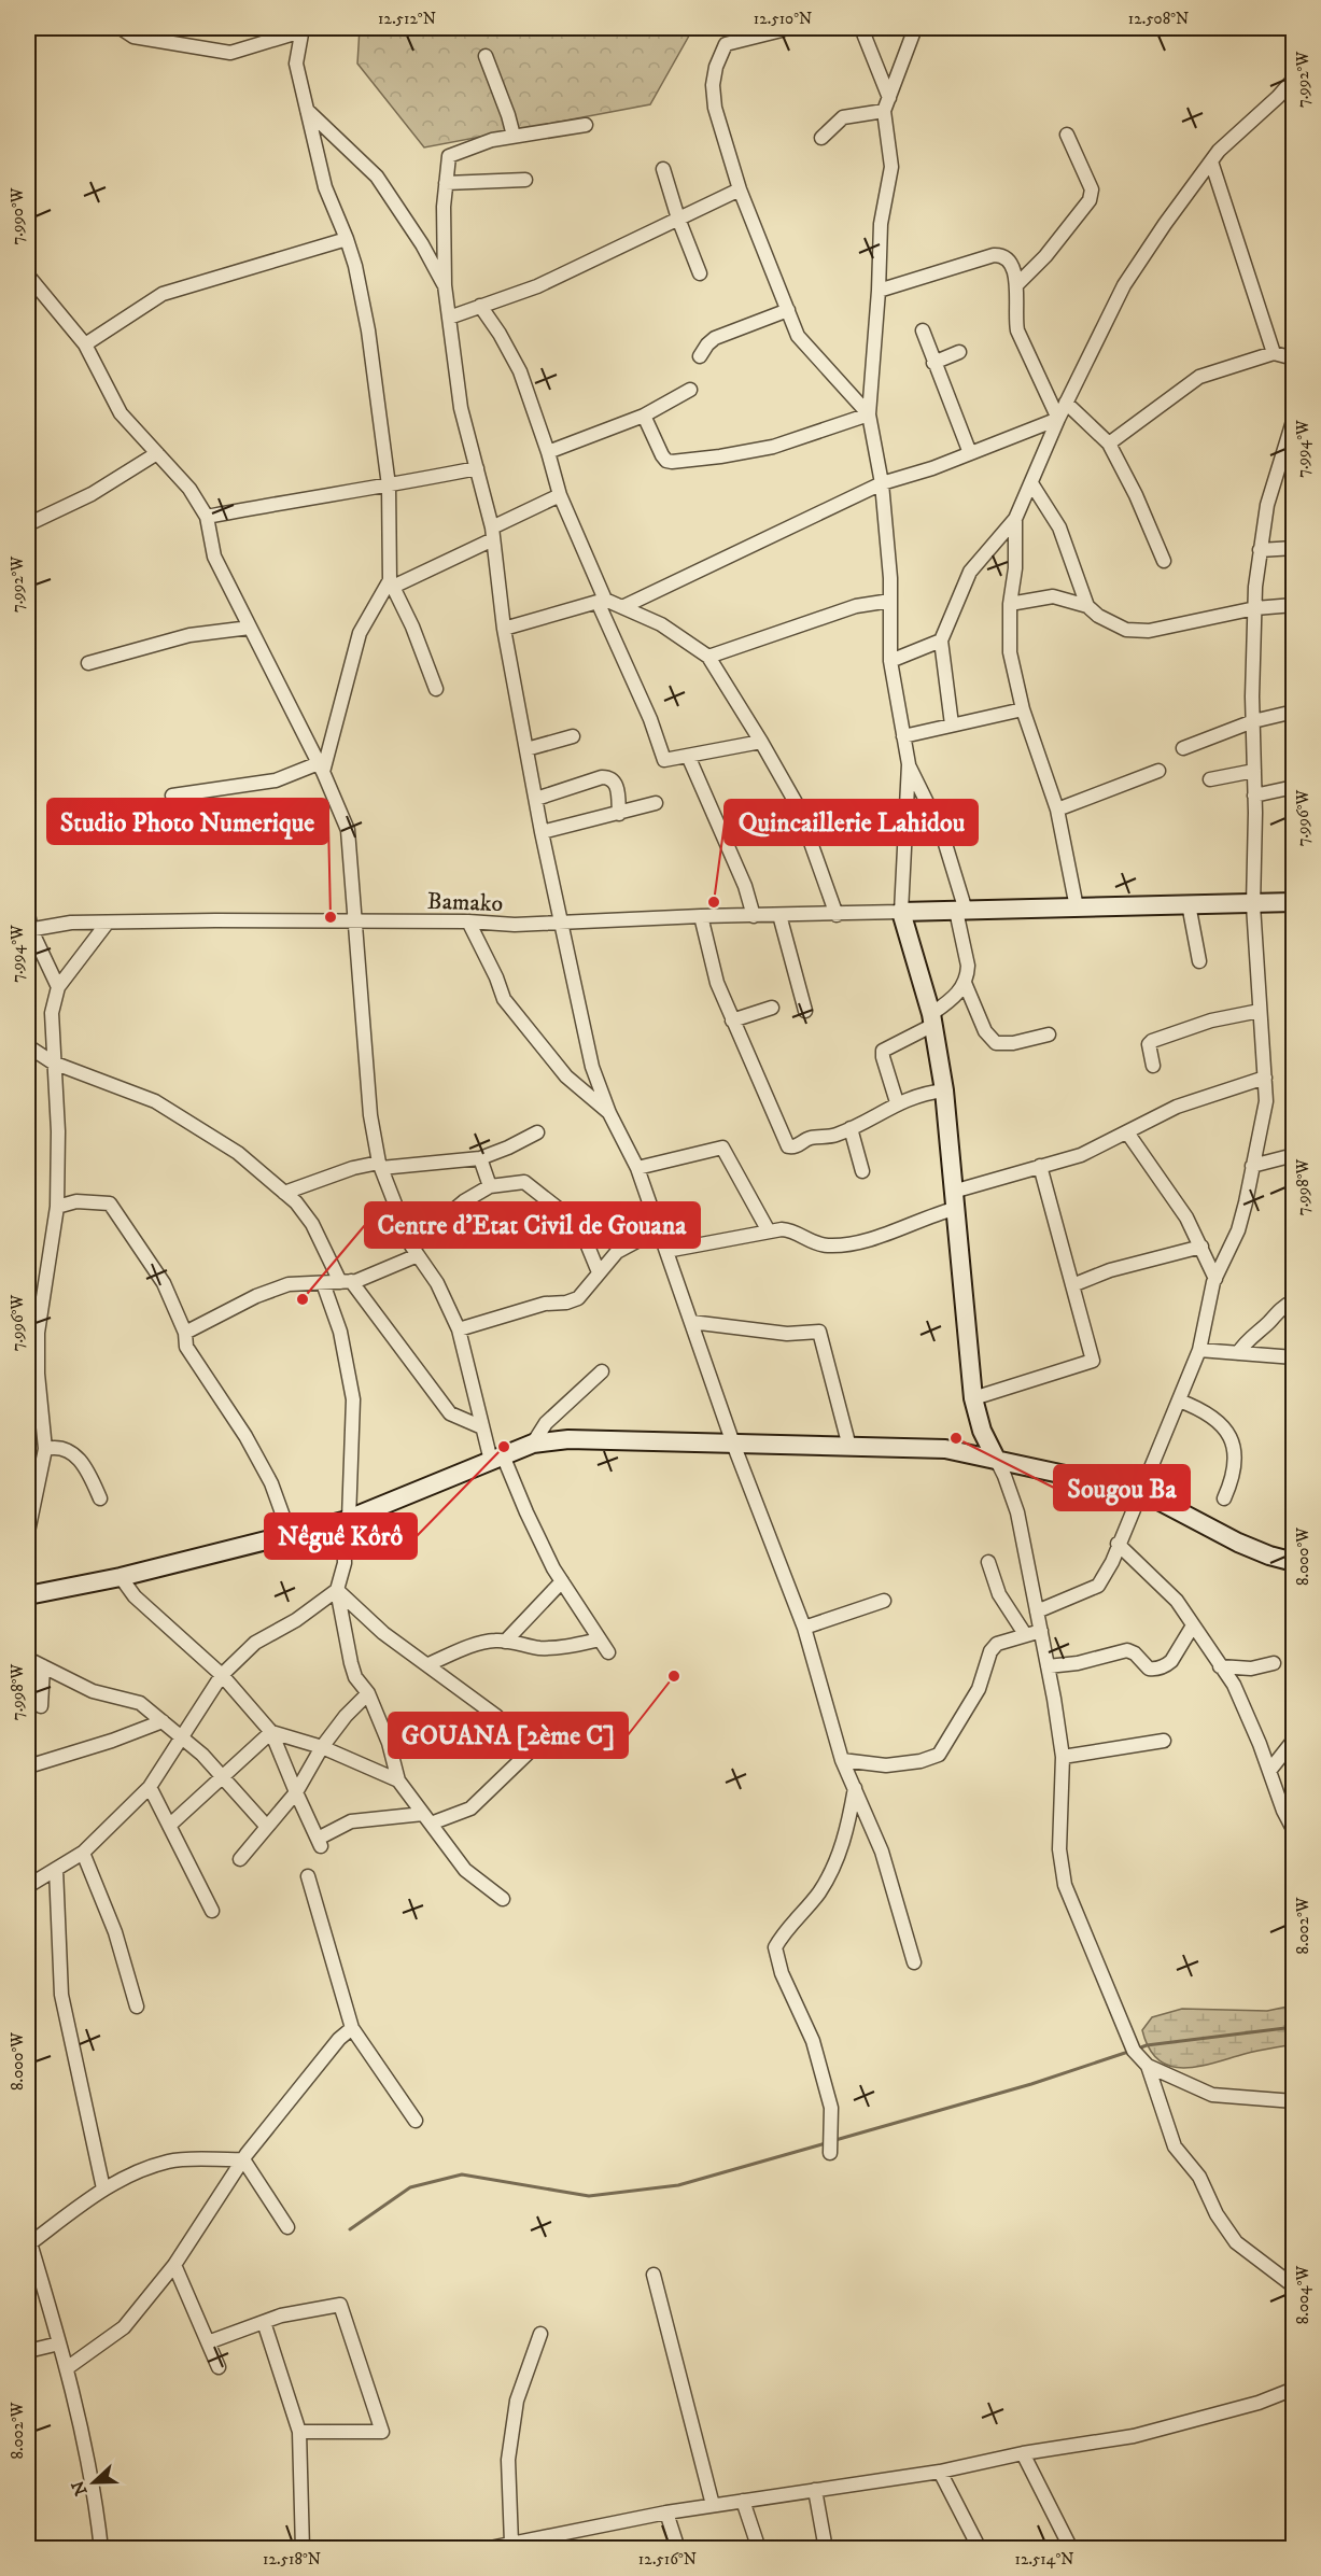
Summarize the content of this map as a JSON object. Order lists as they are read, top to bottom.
{
  "streets": {
    "street": ["Bamako"]
  },
  "places": [
    "Quincaillerie Lahidou",
    "Studio Photo Numerique",
    "Centre d'Etat Civil de Gouana",
    "Sougou Ba",
    "Nêguê Kôrô",
    "GOUANA [2ème C]"
  ],
  "north": "left",
  "coordinates": [
    "12.512°N",
    "12.510°N",
    "12.508°N",
    "7.992°W",
    "7.990°W",
    "7.994°W",
    "7.996°W",
    "7.998°W",
    "8.000°W",
    "8.002°W",
    "8.004°W",
    "12.518°N",
    "12.516°N",
    "12.514°N"
  ]
}
